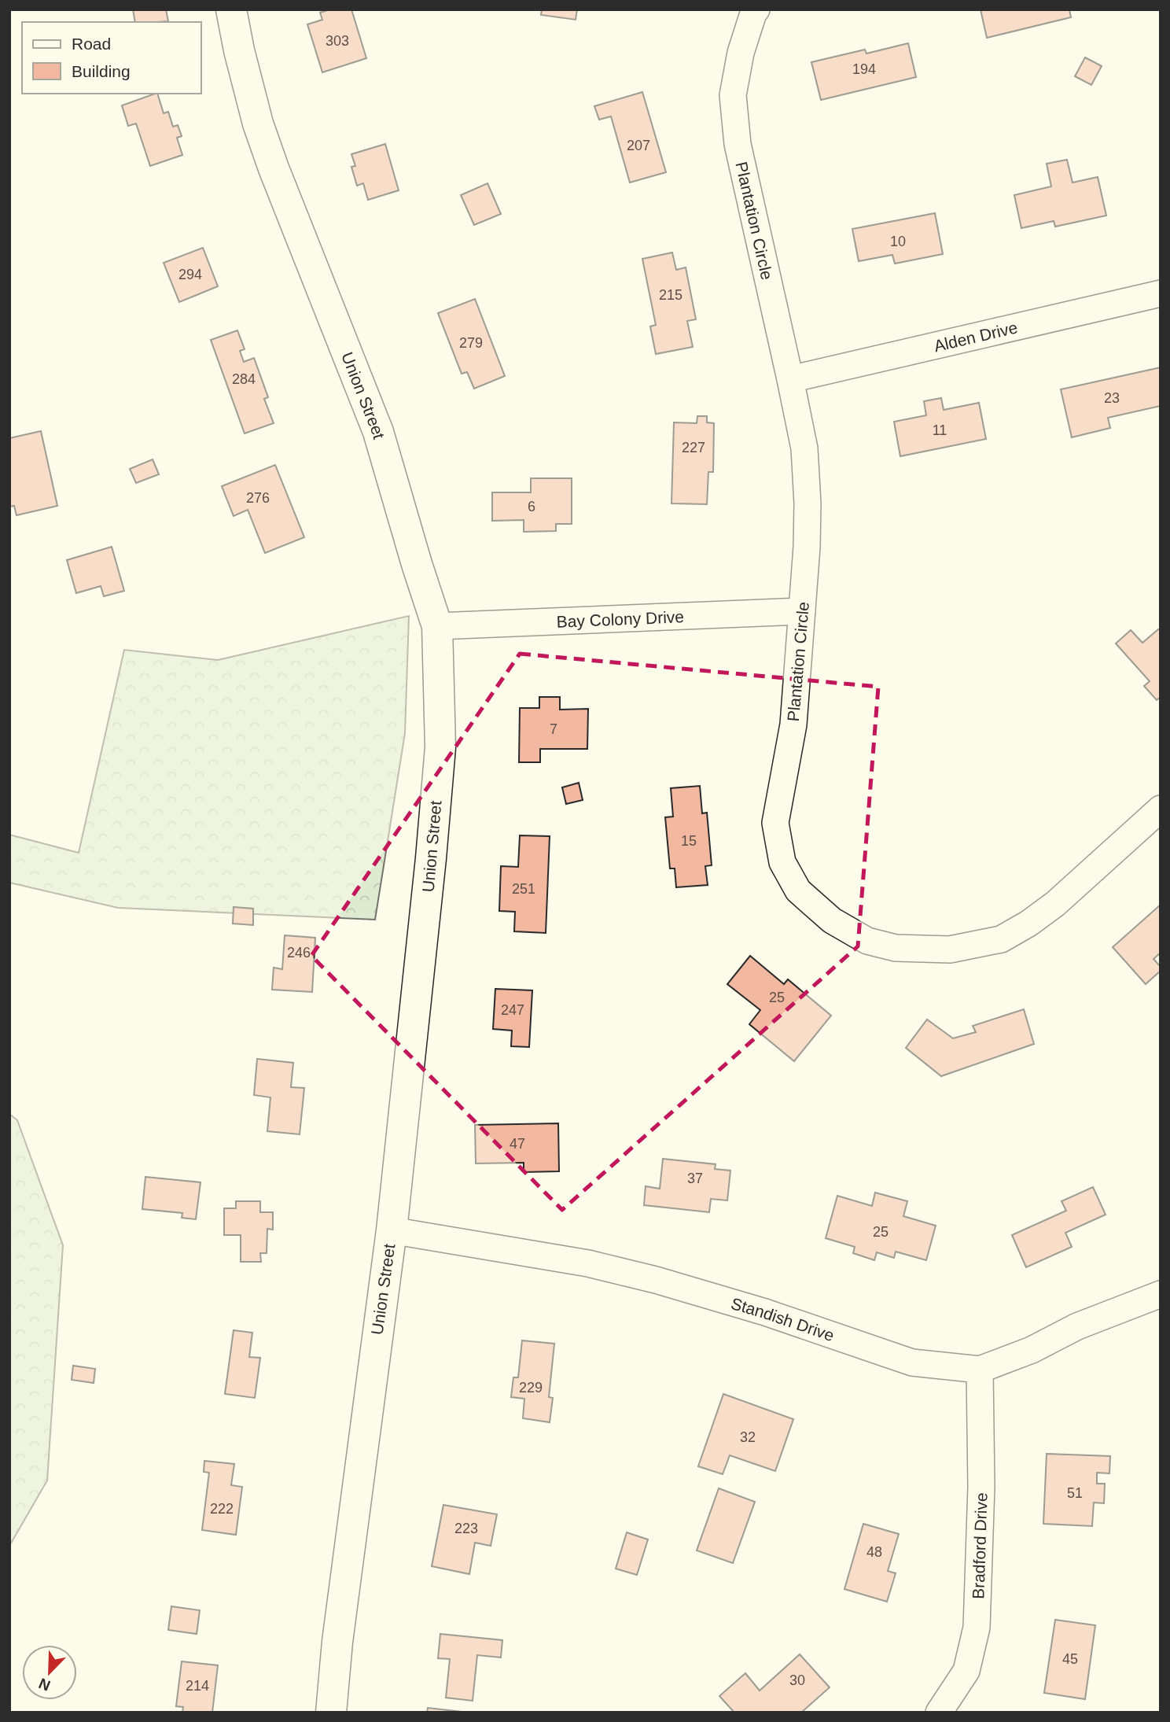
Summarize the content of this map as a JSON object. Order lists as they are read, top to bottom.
{
  "streets": {
    "main road": ["Union Street"],
    "street": [
      "Plantation Circle",
      "Alden Drive",
      "Bay Colony Drive",
      "Standish Drive",
      "Bradford Drive"
    ]
  },
  "crossings": [
    ["Plantation Circle", "Alden Drive"],
    ["Plantation Circle", "Bay Colony Drive"],
    ["Union Street", "Bay Colony Drive"],
    ["Union Street", "Standish Drive"],
    ["Standish Drive", "Bradford Drive"]
  ],
  "house_numbers": [
    "303",
    "194",
    "207",
    "10",
    "294",
    "215",
    "279",
    "284",
    "23",
    "11",
    "227",
    "276",
    "6",
    "7",
    "15",
    "251",
    "246",
    "25",
    "247",
    "47",
    "37",
    "25",
    "229",
    "32",
    "51",
    "222",
    "223",
    "48",
    "45",
    "30",
    "214"
  ],
  "legend": ["Road", "Building"],
  "north": "bottom left"
}
